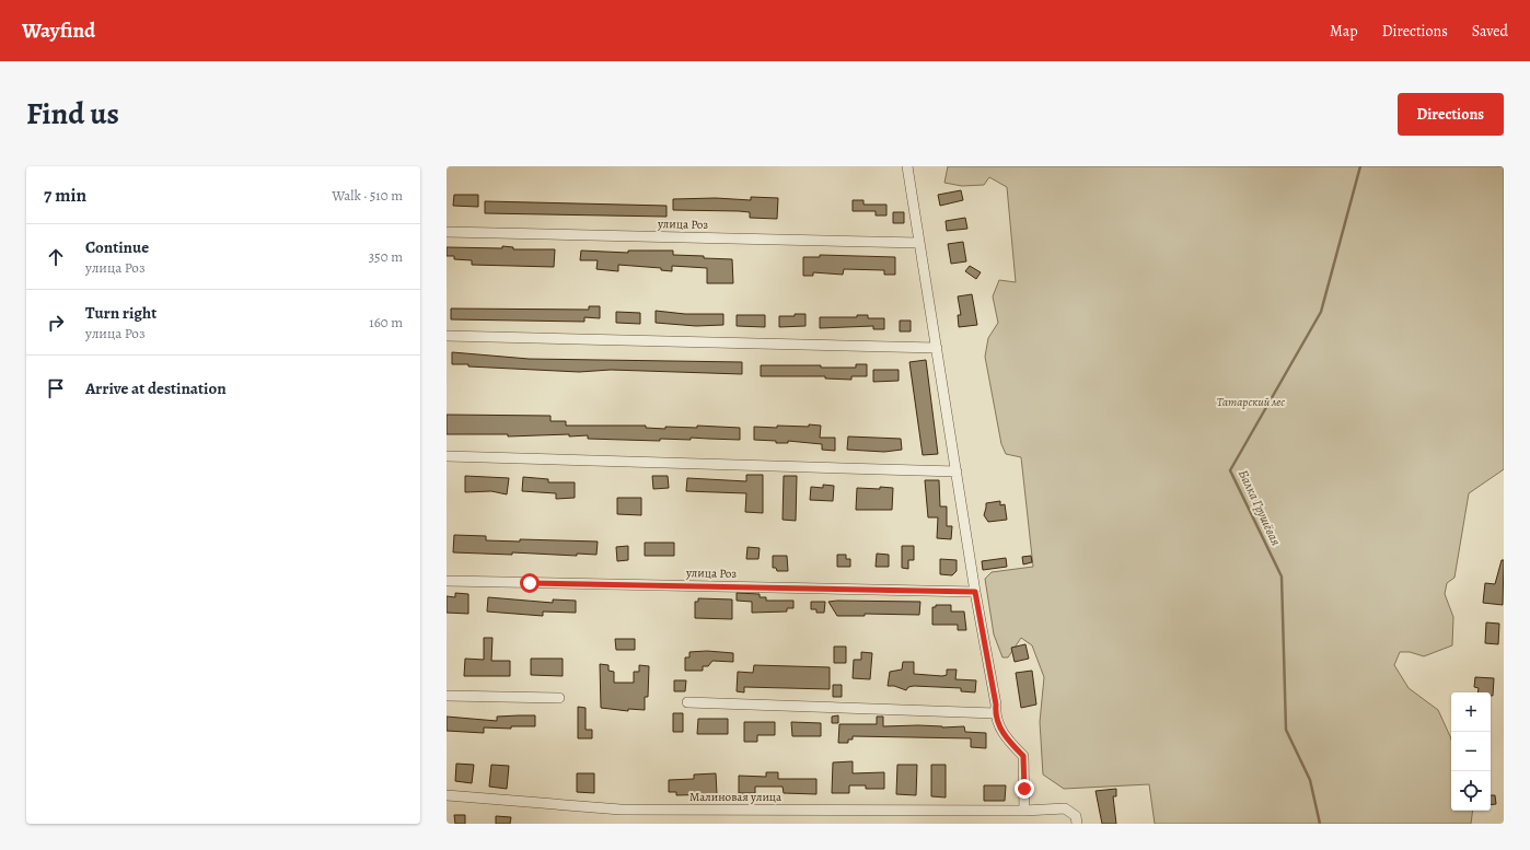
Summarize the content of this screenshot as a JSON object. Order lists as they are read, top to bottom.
{
  "streets": {
    "street": ["улица Роз", "Малиновая улица"]
  },
  "water": ["Балка Грушёвая"],
  "parks": ["Татарский лес"],
  "page": {
    "header": "Wayfind",
    "nav": ["Map", "Directions", "Saved"],
    "title": "Find us",
    "buttons": "Directions",
    "heading": ["7 min", "Walk · 510 m"],
    "list": [
      ["Continue", "улица Роз", "350 m"],
      ["Turn right", "улица Роз", "160 m"],
      "Arrive at destination"
    ],
    "map_buttons": ["+", "−"]
  }
}
